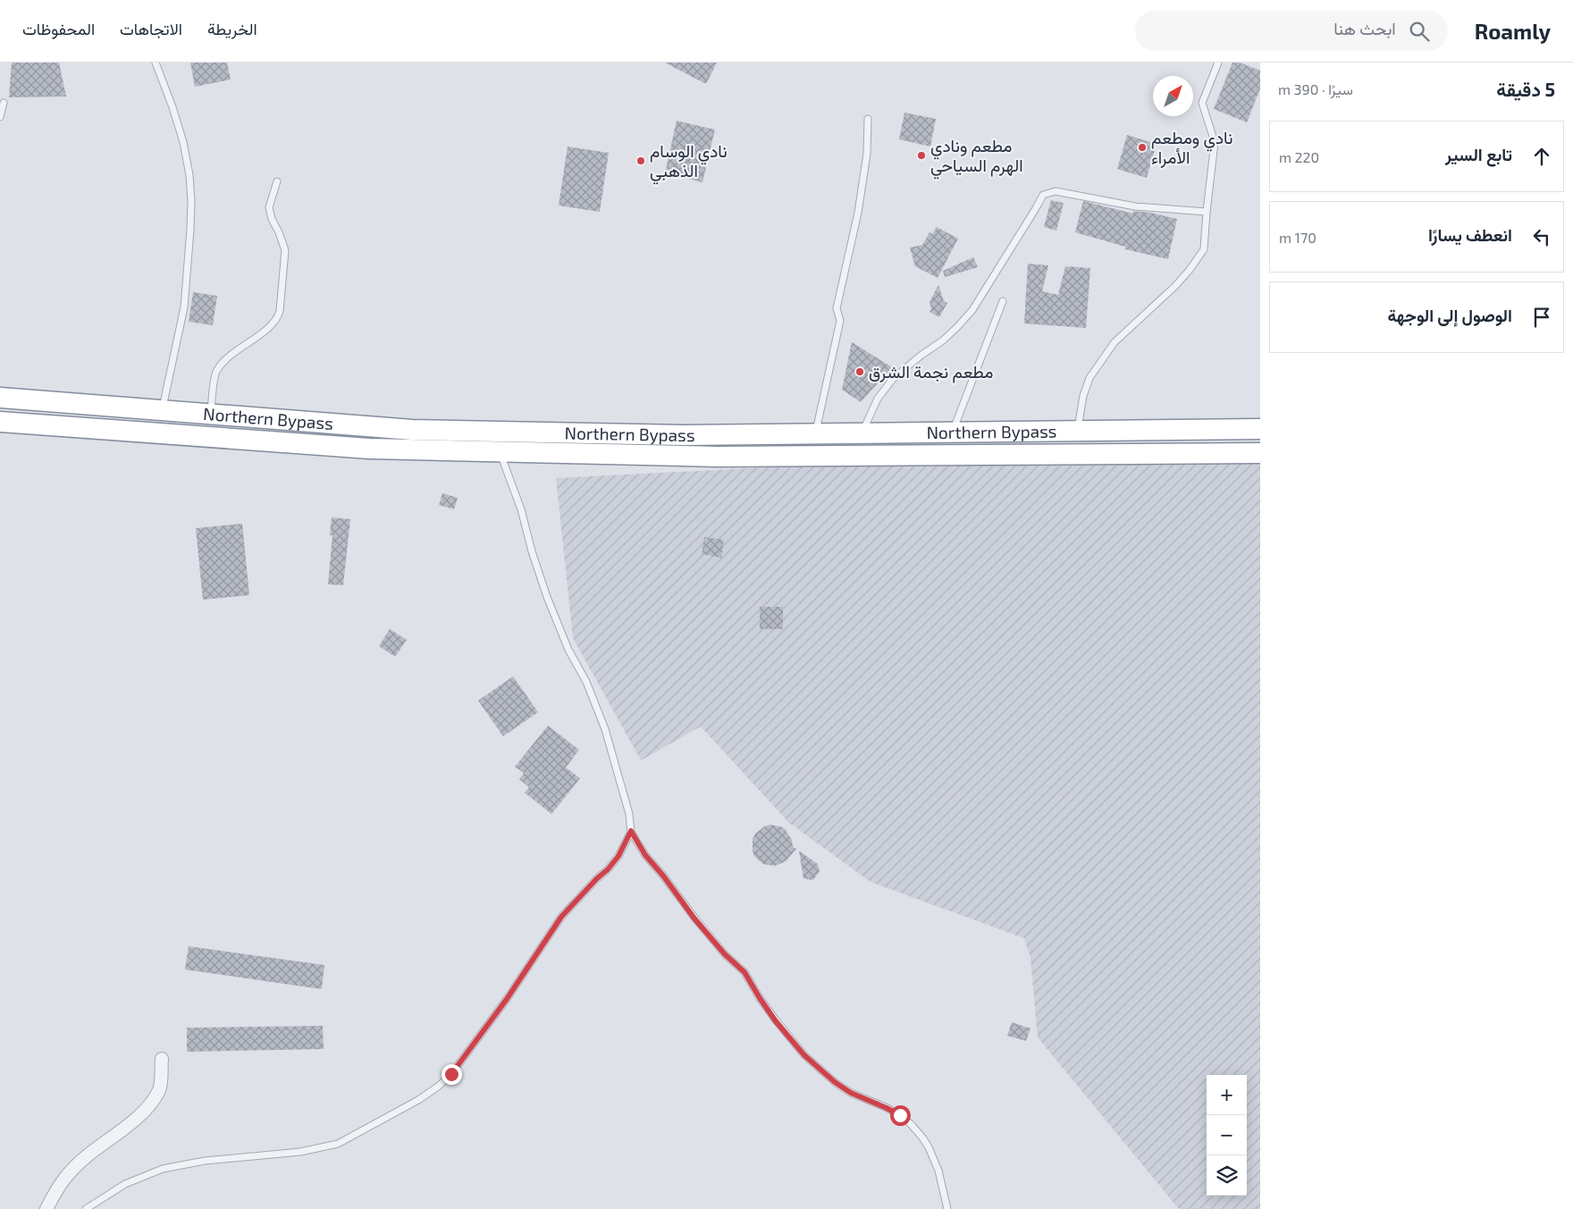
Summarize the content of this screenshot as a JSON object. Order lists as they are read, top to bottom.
{
  "streets": {
    "highway": ["Northern Bypass"]
  },
  "places": [
    "نادي ومطعم الأمراء",
    "مطعم ونادي الهرم السياحي",
    "نادي الوسام الذهبي",
    "مطعم نجمة الشرق"
  ],
  "north": "top right",
  "page": {
    "header": "Roamly",
    "search": "ابحث هنا",
    "nav": ["الخريطة", "الاتجاهات", "المحفوظات"],
    "heading": ["5 دقيقة", "سيرًا · 390 m"],
    "list": [
      ["تابع السير", "220 m"],
      ["انعطف يسارًا", "170 m"],
      "الوصول إلى الوجهة"
    ],
    "map_buttons": ["+", "−"]
  }
}
